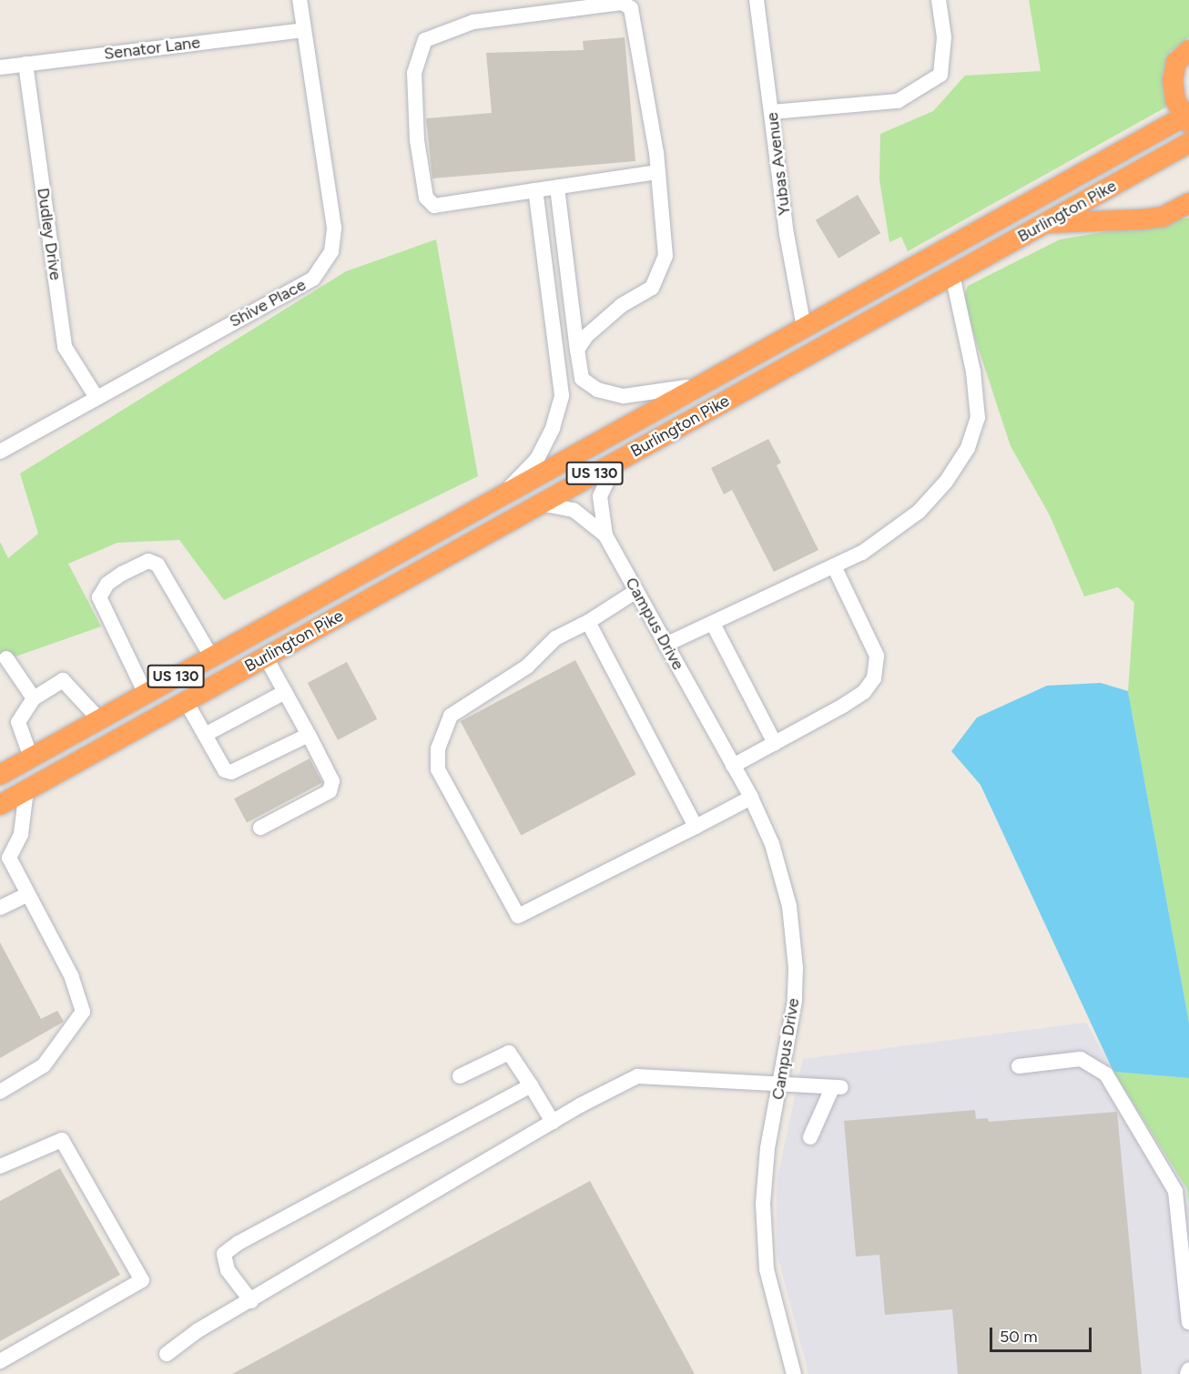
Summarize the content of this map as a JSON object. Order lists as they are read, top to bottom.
{
  "streets": {
    "highway": ["Burlington Pike", "US 130"],
    "street": [
      "Senator Lane",
      "Yubas Avenue",
      "Dudley Drive",
      "Shive Place",
      "Campus Drive"
    ]
  },
  "crossings": [
    ["Senator Lane", "Dudley Drive"],
    ["Senator Lane", "Shive Place"],
    ["Yubas Avenue", "Burlington Pike"],
    ["Burlington Pike", "Campus Drive"],
    ["Dudley Drive", "Shive Place"]
  ],
  "scale_bar": "50 m"
}
